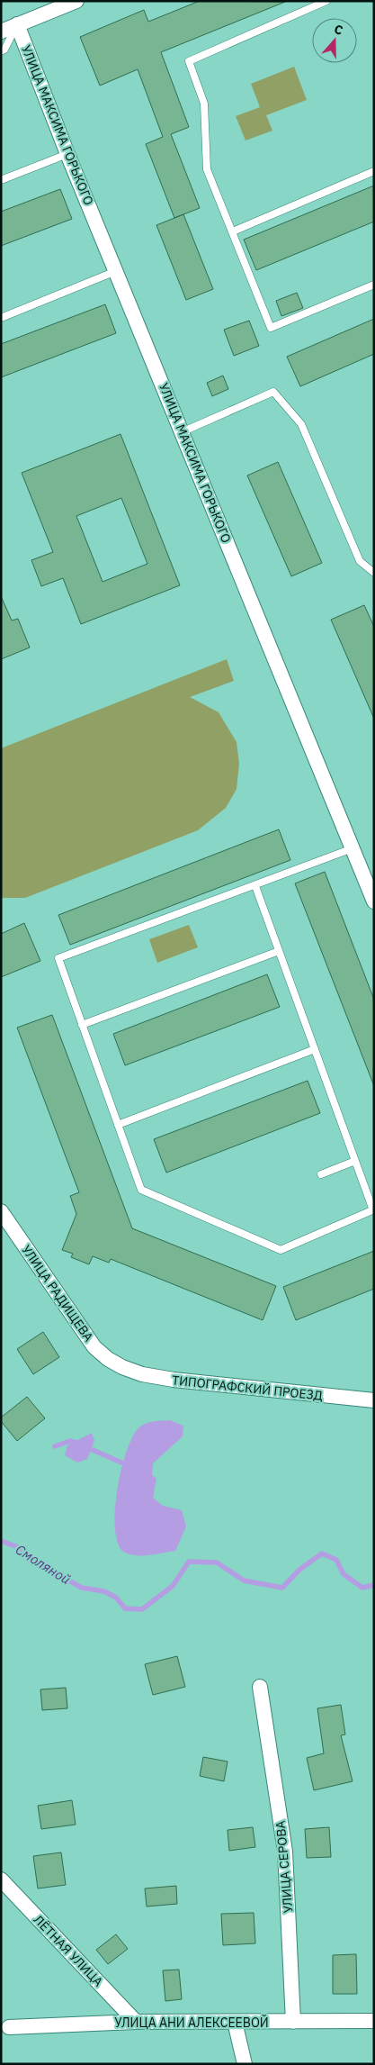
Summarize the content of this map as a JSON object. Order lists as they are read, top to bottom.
{
  "streets": {
    "street": [
      "УЛИЦА МАКСИМА ГОРЬКОГО",
      "УЛИЦА РАДИЩЕВА",
      "ТИПОГРАФСКИЙ ПРОЕЗД",
      "УЛИЦА СЕРОВА",
      "ЛЁТНАЯ УЛИЦА",
      "УЛИЦА АНИ АЛЕКСЕЕВОЙ"
    ]
  },
  "crossings": [
    ["УЛИЦА РАДИЩЕВА", "ТИПОГРАФСКИЙ ПРОЕЗД"],
    ["УЛИЦА СЕРОВА", "УЛИЦА АНИ АЛЕКСЕЕВОЙ"],
    ["ЛЁТНАЯ УЛИЦА", "УЛИЦА АНИ АЛЕКСЕЕВОЙ"]
  ],
  "water": ["Смоляной"],
  "north": "top"
}
